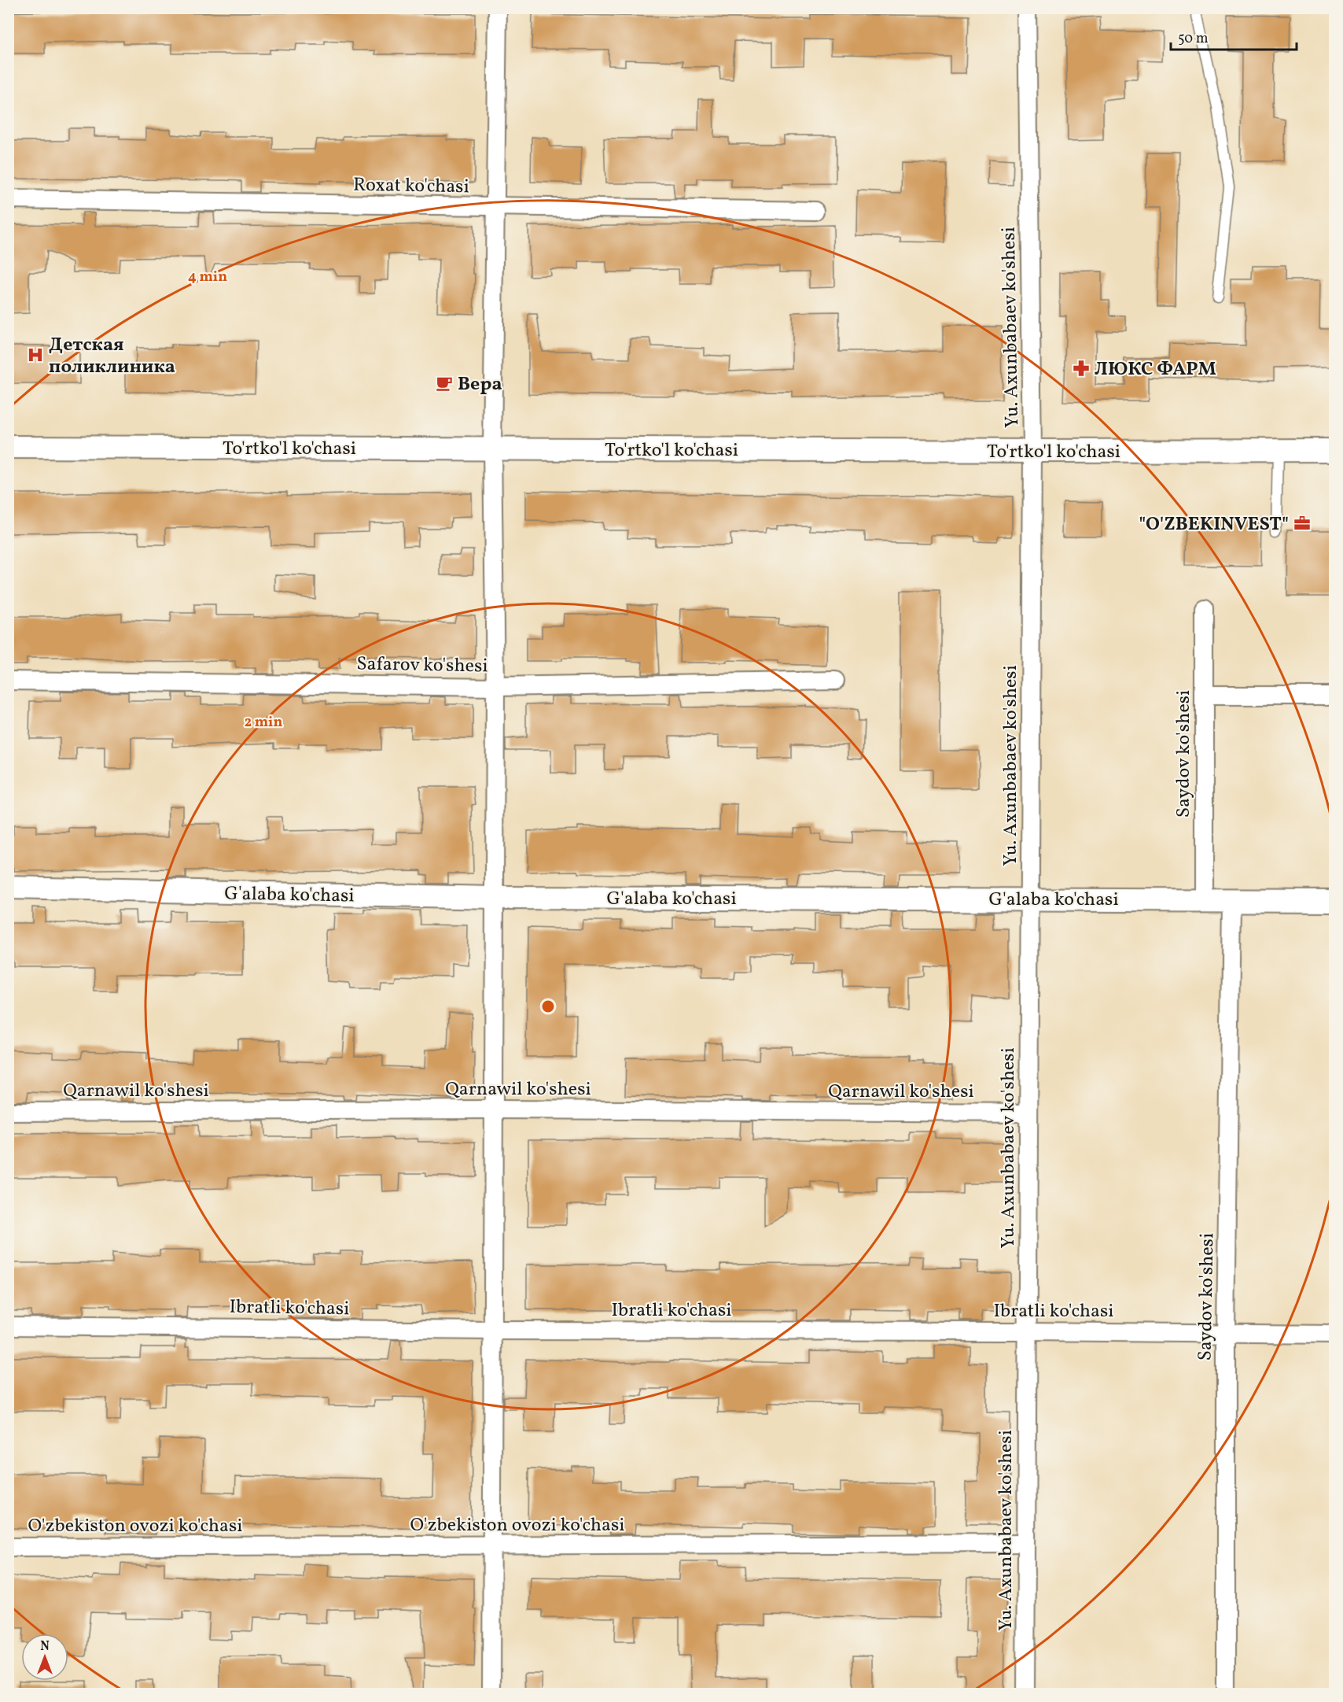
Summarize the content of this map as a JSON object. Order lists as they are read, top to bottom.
{
  "streets": {
    "street": [
      "Roxat ko'chasi",
      "Yu. Axunbabaev ko'shesi",
      "To'rtko'l ko'chasi",
      "Safarov ko'shesi",
      "Saydov ko'shesi",
      "G'alaba ko'chasi",
      "Qarnawil ko'shesi",
      "Ibratli ko'chasi",
      "O'zbekiston ovozi ko'chasi"
    ]
  },
  "crossings": [
    ["Yu. Axunbabaev ko'shesi", "To'rtko'l ko'chasi"],
    ["Yu. Axunbabaev ko'shesi", "G'alaba ko'chasi"],
    ["Yu. Axunbabaev ko'shesi", "Qarnawil ko'shesi"],
    ["Yu. Axunbabaev ko'shesi", "Ibratli ko'chasi"],
    ["Yu. Axunbabaev ko'shesi", "O'zbekiston ovozi ko'chasi"],
    ["Saydov ko'shesi", "G'alaba ko'chasi"],
    ["Saydov ko'shesi", "Ibratli ko'chasi"]
  ],
  "places": {
    "hospital": ["Детская поликлиника"],
    "pharmacy": ["ЛЮКС ФАРМ"],
    "cafe": ["Вера"],
    "office": ["\"O'ZBEKINVEST\""]
  },
  "scale_bar": "50 m",
  "north": "top",
  "rings": ["4 min", "2 min"]
}
